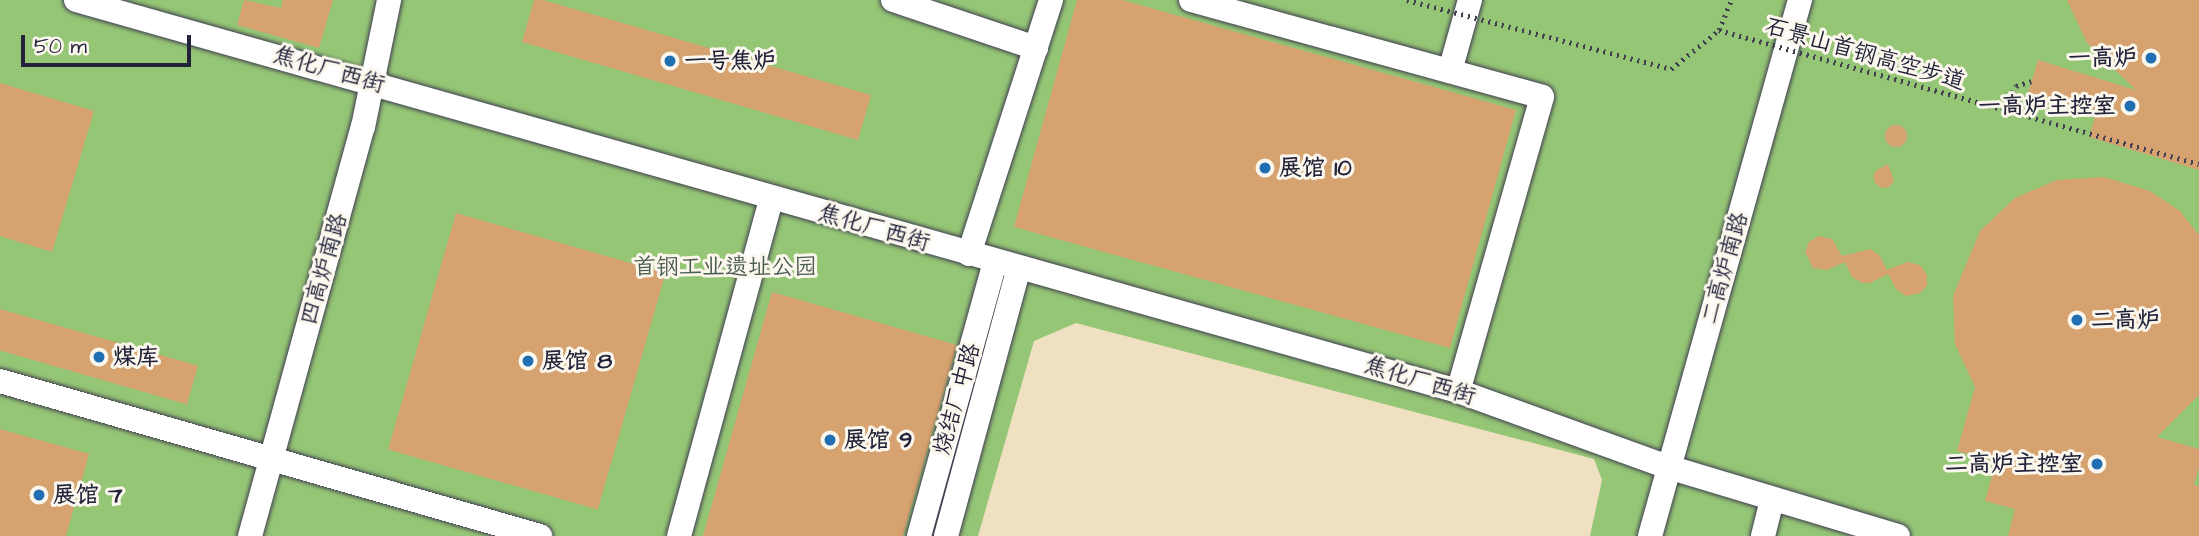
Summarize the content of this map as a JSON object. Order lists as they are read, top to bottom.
{
  "streets": {
    "street": [
      "焦化厂西街",
      "二高炉南路",
      "四高炉南路",
      "烧结厂中路"
    ],
    "path": ["石景山首钢高空步道"]
  },
  "crossings": [
    ["焦化厂西街", "二高炉南路"],
    ["焦化厂西街", "四高炉南路"],
    ["焦化厂西街", "烧结厂中路"]
  ],
  "parks": ["首钢工业遗址公园"],
  "places": [
    "一高炉",
    "一号焦炉",
    "一高炉主控室",
    "展馆 10",
    "二高炉",
    "煤库",
    "展馆 8",
    "展馆 9",
    "二高炉主控室",
    "展馆 7"
  ],
  "scale_bar": "50 m"
}
